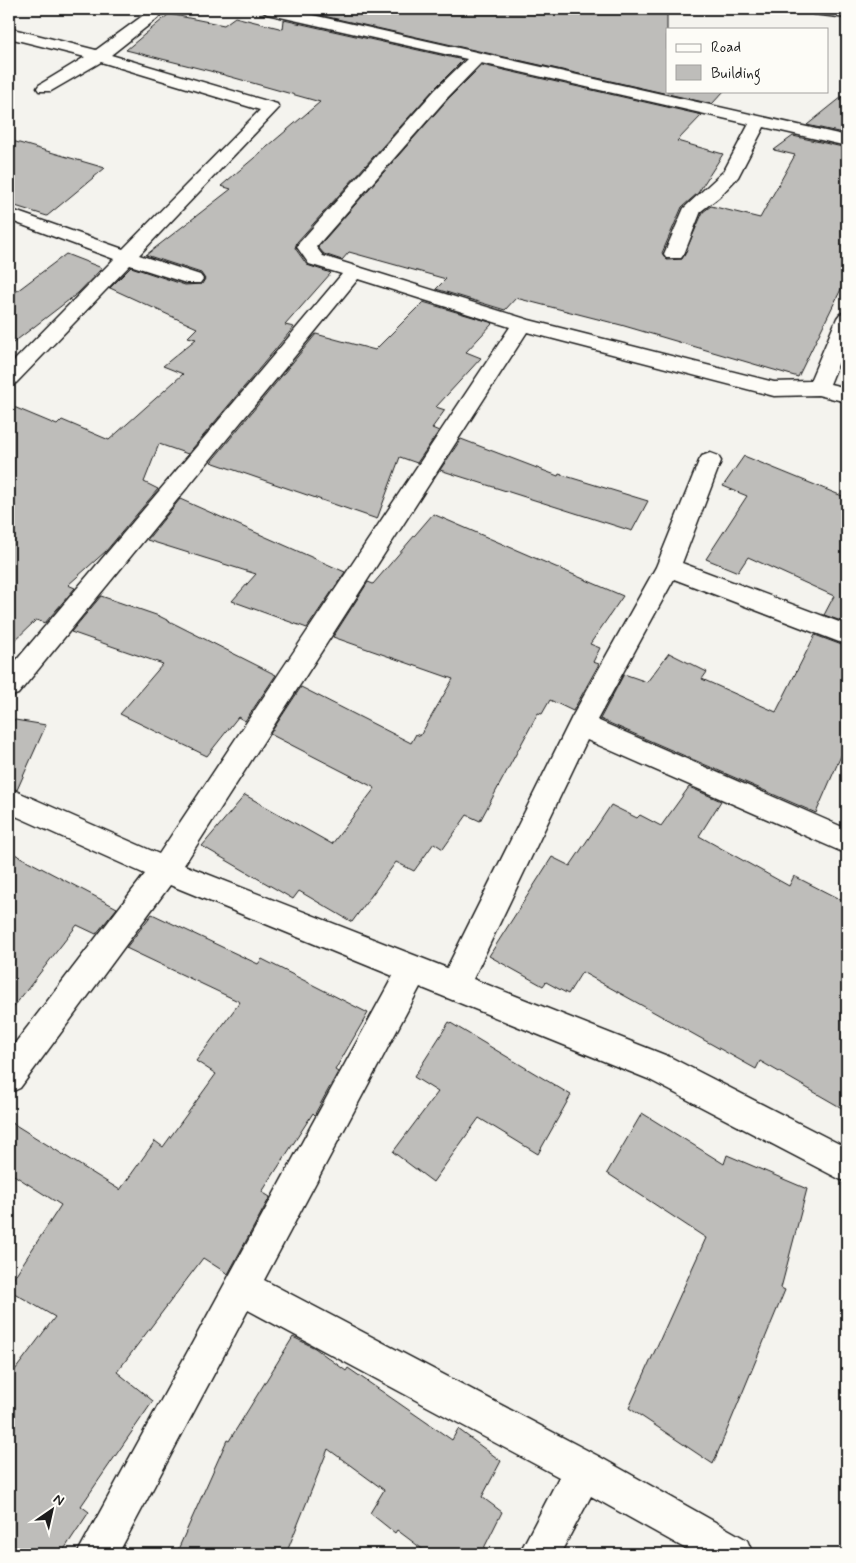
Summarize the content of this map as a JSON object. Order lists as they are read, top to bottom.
{
  "legend": ["Road", "Building"],
  "north": "top right"
}
